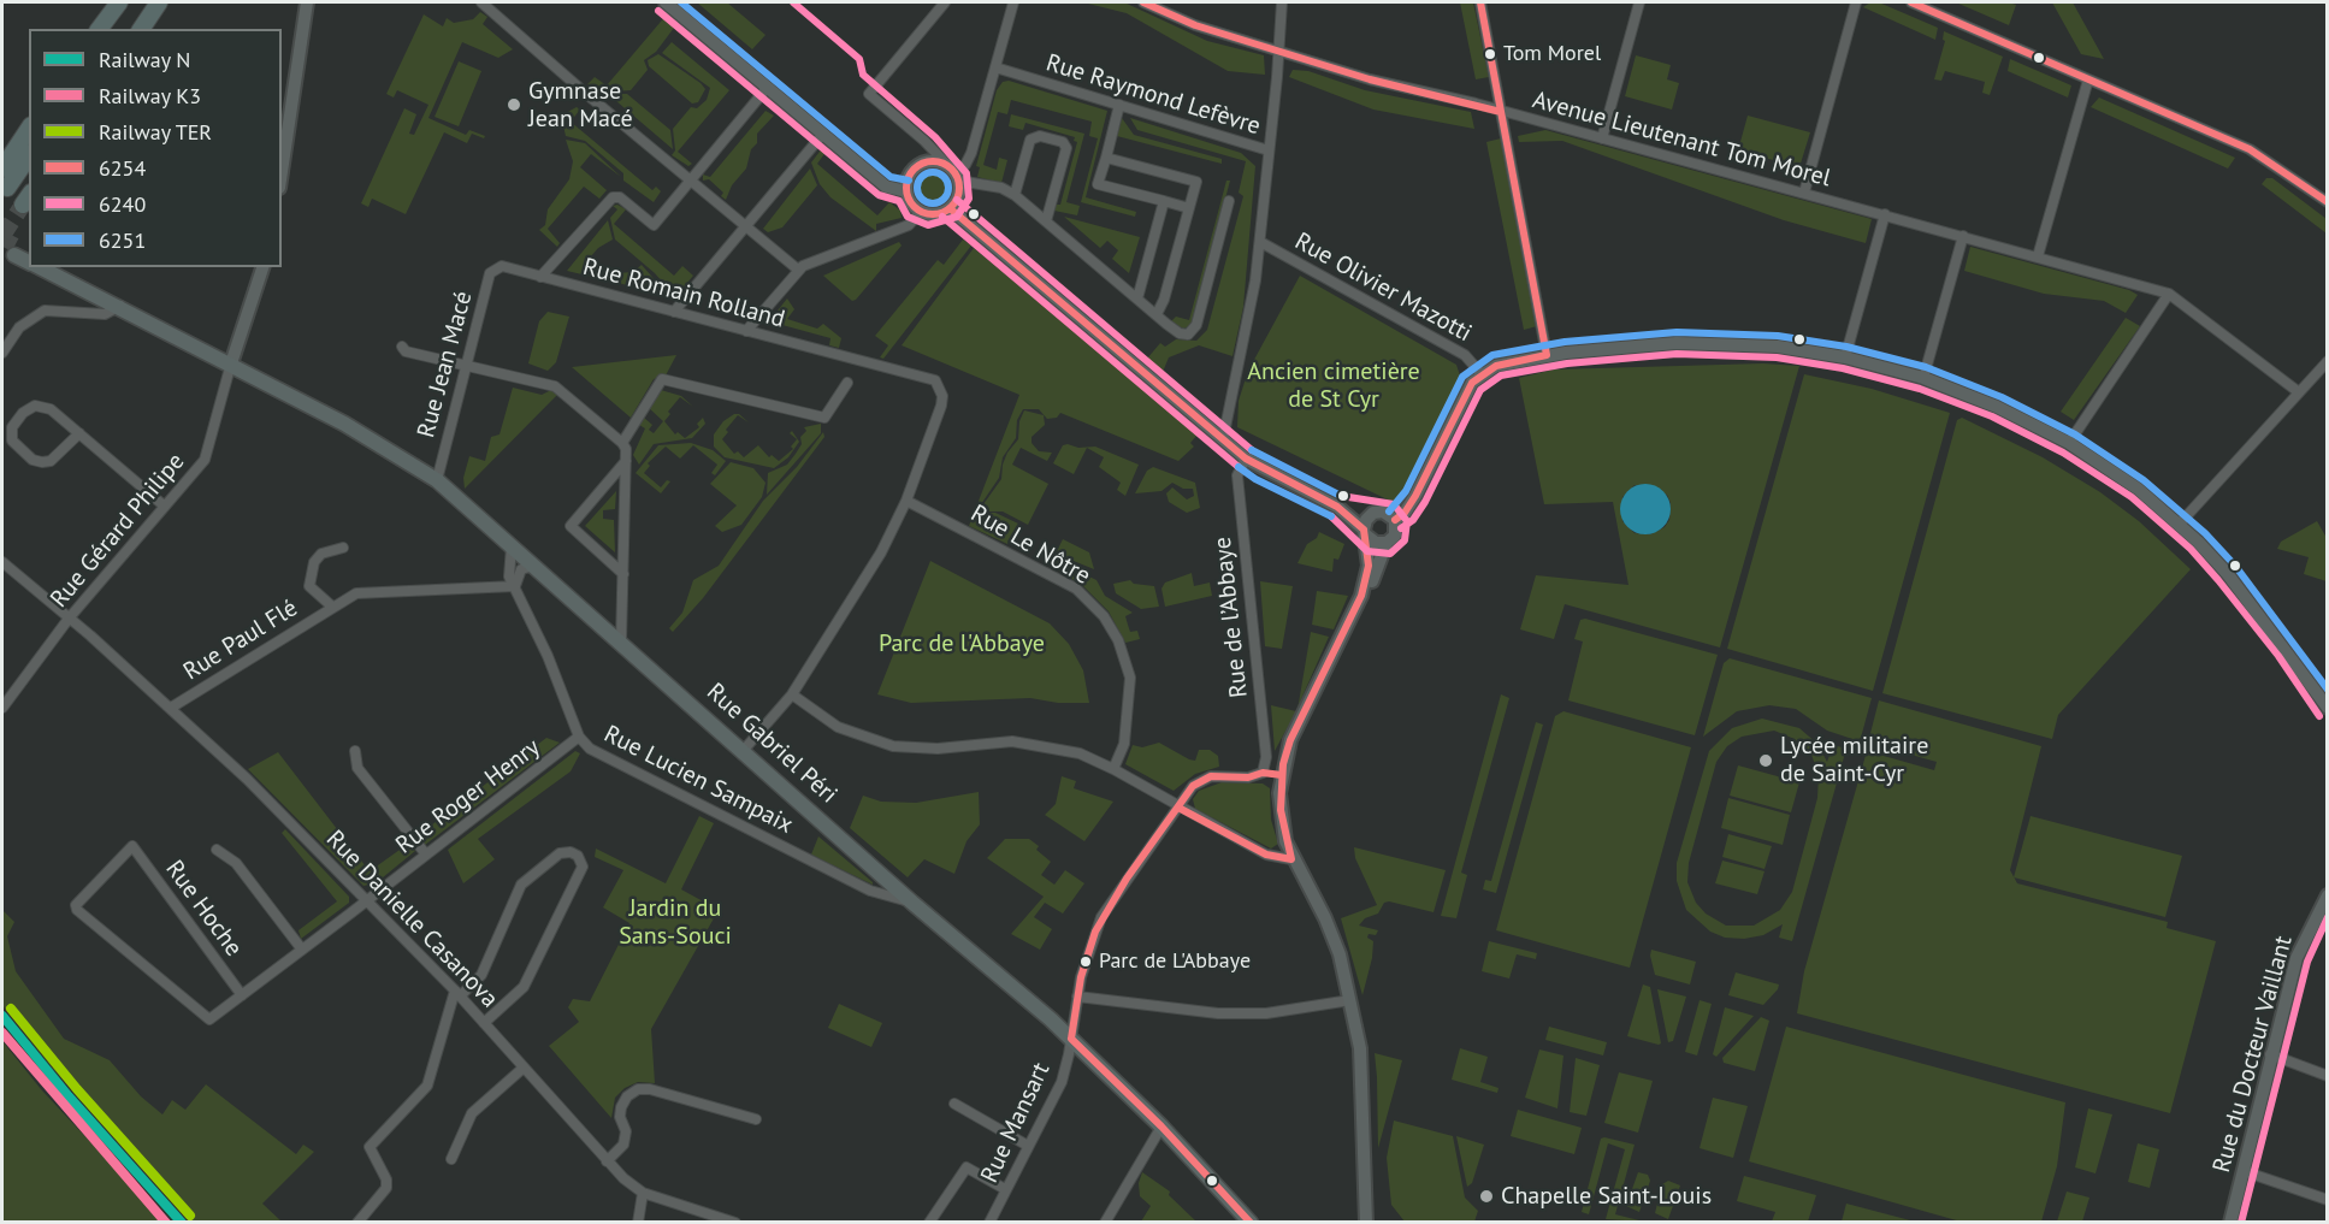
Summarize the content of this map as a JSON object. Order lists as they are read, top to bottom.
{
  "streets": {
    "main road": ["Rue Gabriel Péri"],
    "street": [
      "Rue Raymond Lefèvre",
      "Avenue Lieutenant Tom Morel",
      "Rue Olivier Mazotti",
      "Rue Romain Rolland",
      "Rue Jean Macé",
      "Rue Gérard Philipe",
      "Rue Le Nôtre",
      "Rue de l’Abbaye",
      "Rue Paul Flé",
      "Rue Lucien Sampaix",
      "Rue Roger Henry",
      "Rue Hoche",
      "Rue Danielle Casanova",
      "Rue du Docteur Vaillant",
      "Rue Mansart"
    ]
  },
  "crossings": [
    ["Rue Raymond Lefèvre", "Rue Olivier Mazotti"],
    ["Rue Romain Rolland", "Rue Jean Macé"],
    ["Rue Romain Rolland", "Rue Le Nôtre"],
    ["Rue Romain Rolland", "Rue Gabriel Péri"],
    ["Rue Jean Macé", "Rue Gabriel Péri"],
    ["Rue Gérard Philipe", "Rue Gabriel Péri"],
    ["Rue Gérard Philipe", "Rue Danielle Casanova"],
    ["Rue de l’Abbaye", "Rue Mansart"],
    ["Rue Paul Flé", "Rue Lucien Sampaix"],
    ["Rue Paul Flé", "Rue Danielle Casanova"],
    ["Rue Gabriel Péri", "Rue Lucien Sampaix"],
    ["Rue Gabriel Péri", "Rue Mansart"],
    ["Rue Lucien Sampaix", "Rue Roger Henry"],
    ["Rue Roger Henry", "Rue Hoche"],
    ["Rue Roger Henry", "Rue Danielle Casanova"]
  ],
  "parks": ["Ancien cimetière de St Cyr", "Parc de l'Abbaye", "Jardin du Sans-Souci"],
  "places": [
    "Tom Morel",
    "Gymnase Jean Macé",
    "Lycée militaire de Saint-Cyr",
    "Parc de L'Abbaye",
    "Chapelle Saint-Louis"
  ],
  "lines": [
    "transit line 6254",
    "transit line 6240",
    "transit line 6251",
    "rail line TER",
    "rail line N",
    "rail line K3"
  ],
  "legend": [
    "Railway N",
    "Railway K3",
    "Railway TER",
    "6254",
    "6240",
    "6251"
  ]
}
